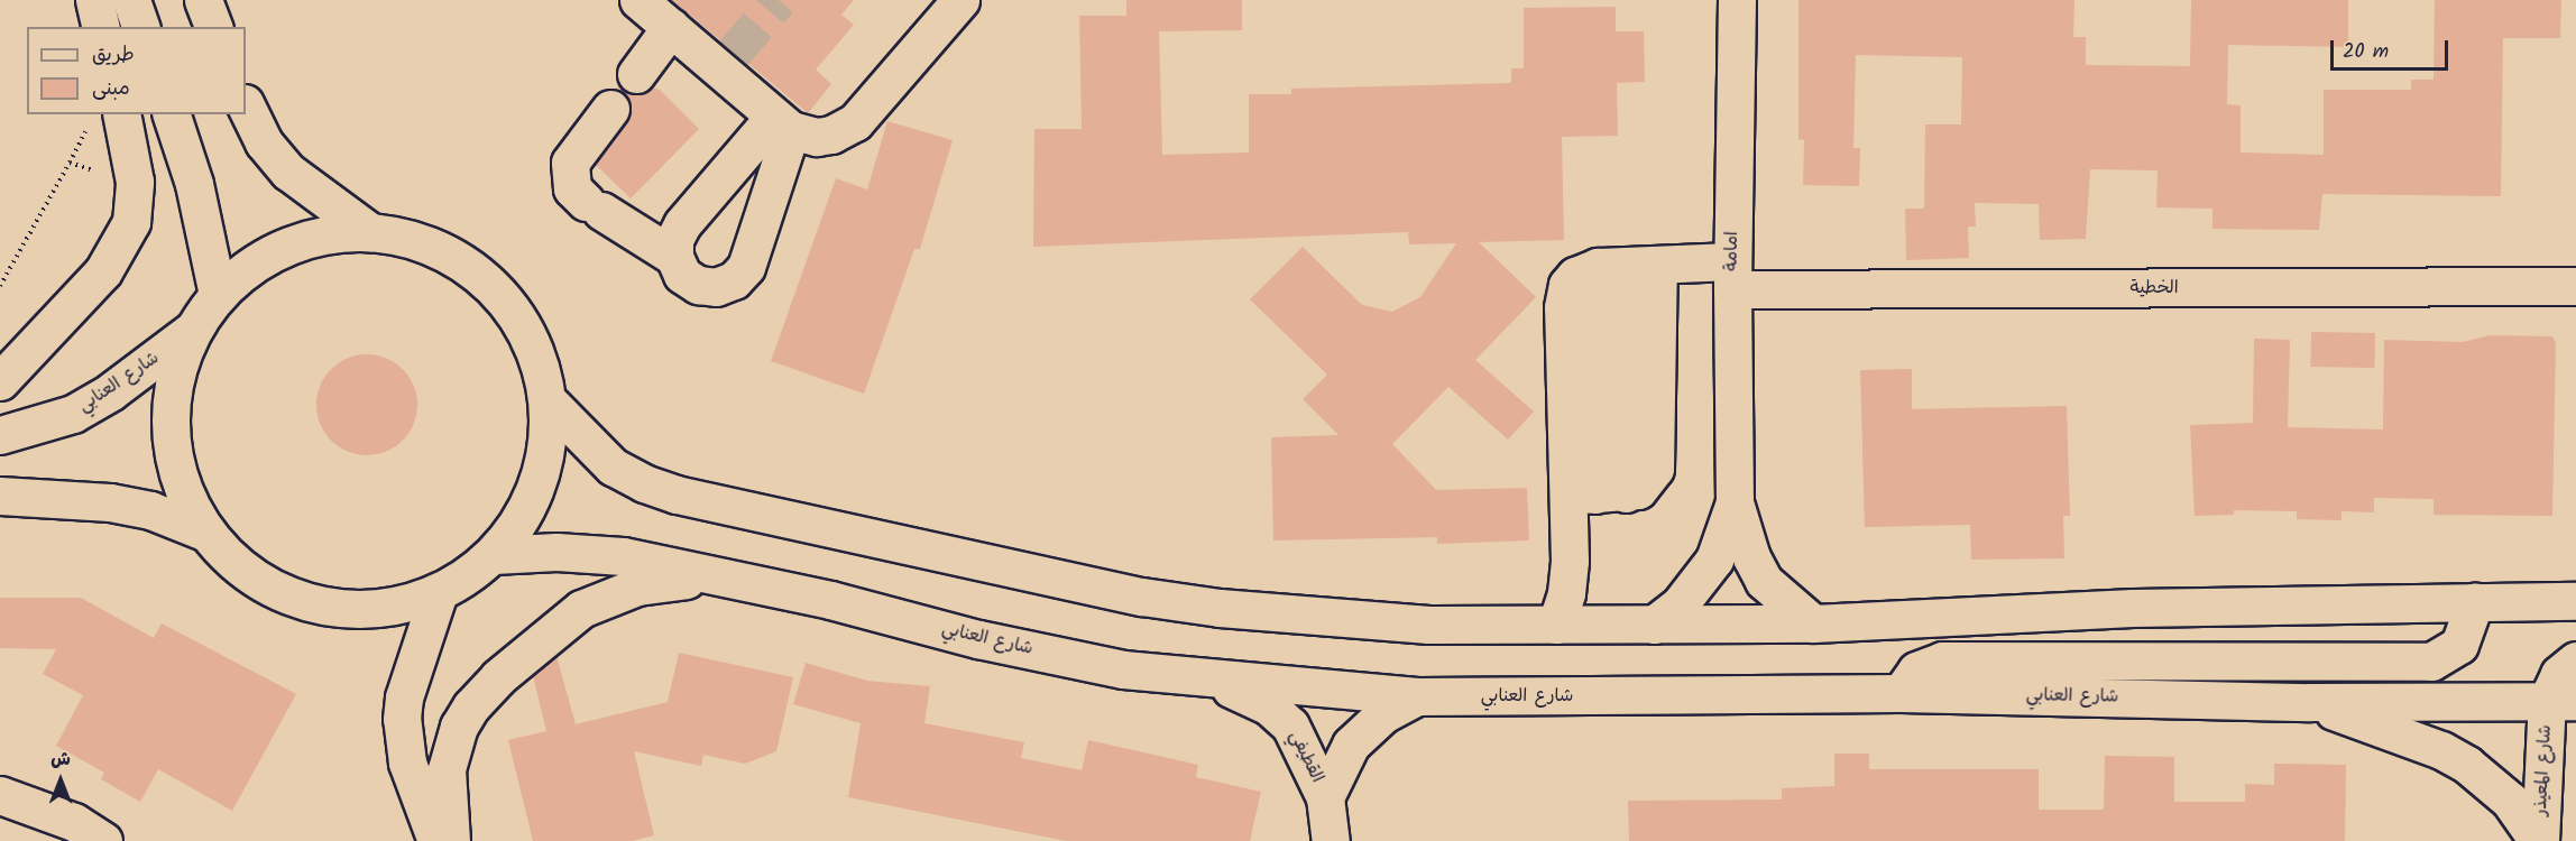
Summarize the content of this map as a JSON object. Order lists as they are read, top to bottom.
{
  "streets": {
    "street": [
      "امامة",
      "الخطية",
      "شارع العنابي",
      "القطيفي",
      "شارع المعيذر"
    ]
  },
  "crossings": [
    ["امامة", "الخطية"],
    ["شارع العنابي", "القطيفي"],
    ["شارع العنابي", "شارع المعيذر"]
  ],
  "legend": ["طريق", "مبنى"],
  "scale_bar": "20 m",
  "north": "top"
}
